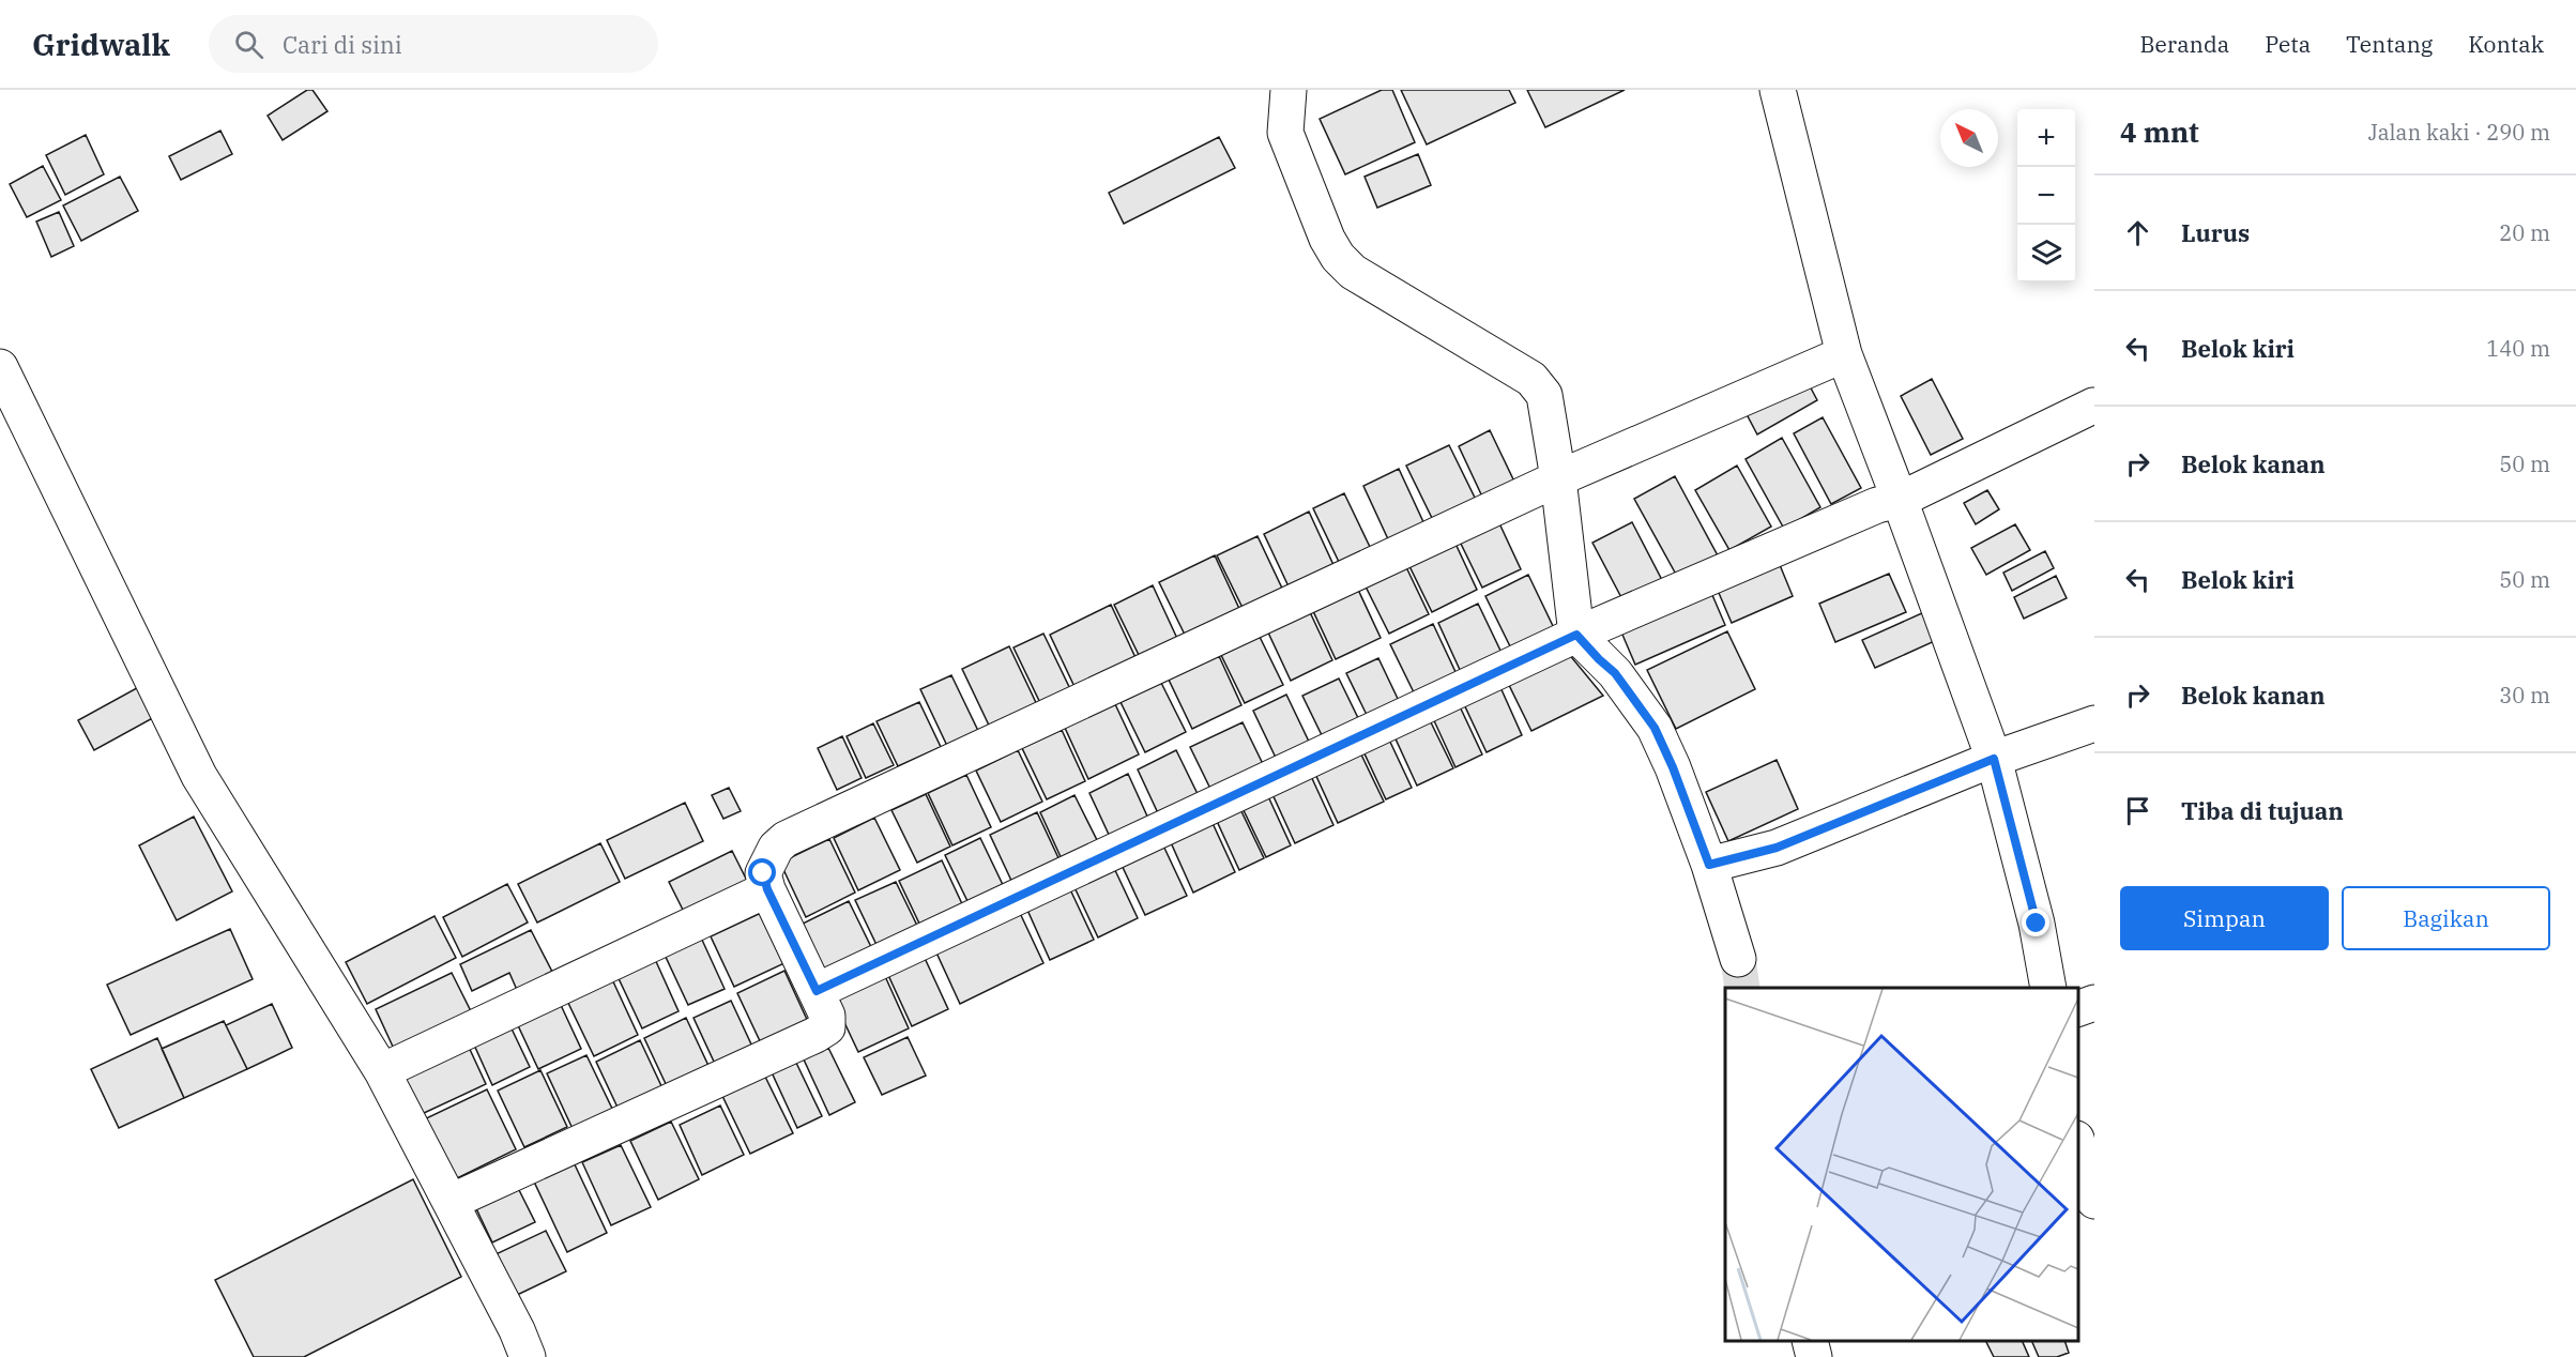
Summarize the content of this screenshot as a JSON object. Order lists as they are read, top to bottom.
{
  "north": "top left",
  "page": {
    "header": "Gridwalk",
    "search": "Cari di sini",
    "nav": [
      "Beranda",
      "Peta",
      "Tentang",
      "Kontak"
    ],
    "heading": ["4 mnt", "Jalan kaki · 290 m"],
    "map_buttons": ["+", "−"],
    "list": [
      ["Lurus", "20 m"],
      ["Belok kiri", "140 m"],
      ["Belok kanan", "50 m"],
      ["Belok kiri", "50 m"],
      ["Belok kanan", "30 m"],
      "Tiba di tujuan"
    ],
    "buttons": ["Simpan", "Bagikan"]
  }
}
